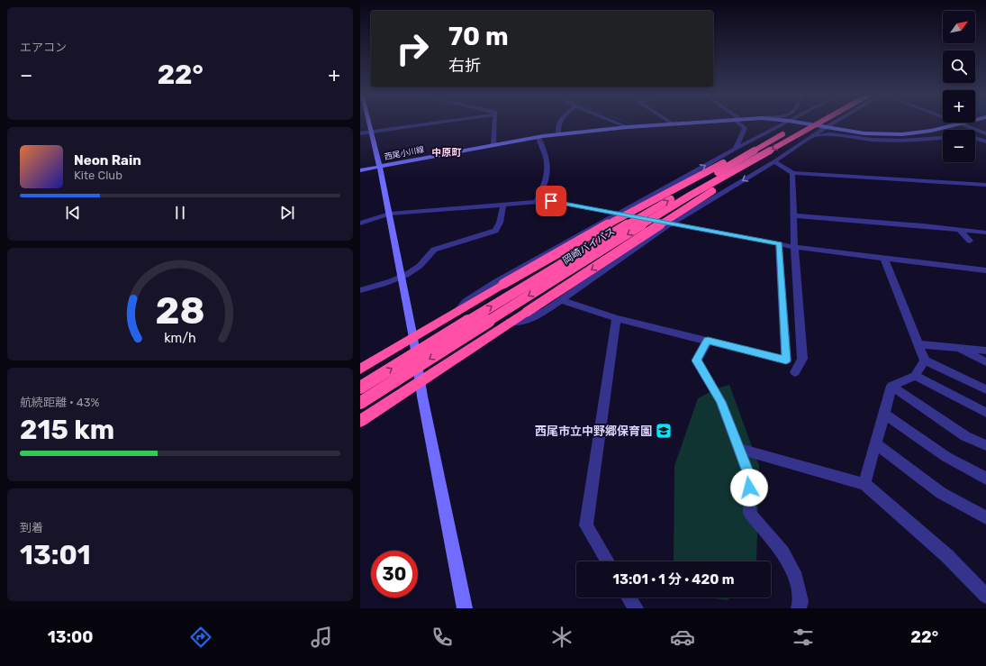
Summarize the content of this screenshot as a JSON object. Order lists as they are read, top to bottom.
{
  "streets": {
    "highway": ["岡崎バイパス"],
    "main road": ["西尾小川線"]
  },
  "districts": ["中原町"],
  "places": {
    "school or university": ["西尾市立中野郷保育園"]
  },
  "north": "top right",
  "page": {
    "tile": [
      "エアコン",
      ["航続距離 · 43%", "215 km"],
      ["到着", "13:01"]
    ],
    "map_buttons": ["+", "−"],
    "turn": ["70 m", "右折"],
    "heat": ["−", "22°", "+"],
    "song": ["Neon Rain", "Kite Club"],
    "limit": "30",
    "trip": "13:01 · 1 分 · 420 m",
    "tabs": ["13:00", "22°"],
    "gauge": ["28", "km/h"]
  }
}
